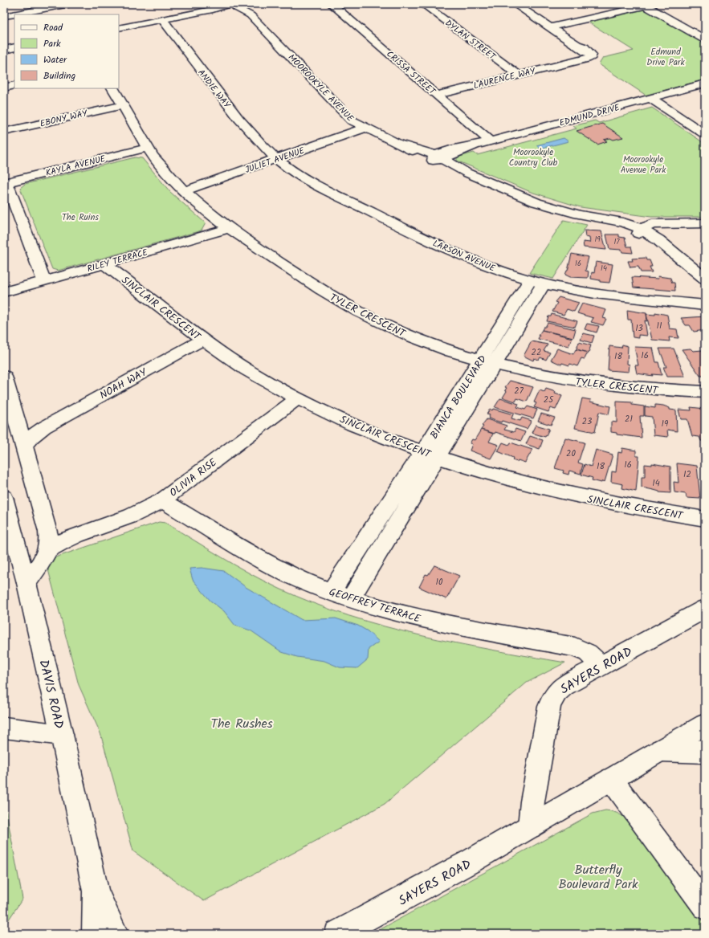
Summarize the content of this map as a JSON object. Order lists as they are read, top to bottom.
{
  "streets": {
    "street": [
      "DYLAN STREET",
      "CRISSA STREET",
      "LAURENCE WAY",
      "MOOROOKYLE AVENUE",
      "ANDIE WAY",
      "EDMUND DRIVE",
      "EBONY WAY",
      "JULIET AVENUE",
      "KAYLA AVENUE",
      "LARSON AVENUE",
      "RILEY TERRACE",
      "SINCLAIR CRESCENT",
      "TYLER CRESCENT",
      "NOAH WAY",
      "BIANCA BOULEVARD",
      "OLIVIA RISE",
      "GEOFFREY TERRACE",
      "SAYERS ROAD",
      "DAVIS ROAD"
    ]
  },
  "crossings": [
    ["DYLAN STREET", "LAURENCE WAY"],
    ["CRISSA STREET", "LAURENCE WAY"],
    ["CRISSA STREET", "EDMUND DRIVE"],
    ["MOOROOKYLE AVENUE", "EDMUND DRIVE"],
    ["MOOROOKYLE AVENUE", "JULIET AVENUE"],
    ["ANDIE WAY", "JULIET AVENUE"],
    ["ANDIE WAY", "LARSON AVENUE"],
    ["EBONY WAY", "TYLER CRESCENT"],
    ["JULIET AVENUE", "LARSON AVENUE"],
    ["JULIET AVENUE", "TYLER CRESCENT"],
    ["KAYLA AVENUE", "TYLER CRESCENT"],
    ["LARSON AVENUE", "BIANCA BOULEVARD"],
    ["RILEY TERRACE", "SINCLAIR CRESCENT"],
    ["RILEY TERRACE", "TYLER CRESCENT"],
    ["SINCLAIR CRESCENT", "NOAH WAY"],
    ["SINCLAIR CRESCENT", "BIANCA BOULEVARD"],
    ["SINCLAIR CRESCENT", "OLIVIA RISE"],
    ["TYLER CRESCENT", "BIANCA BOULEVARD"],
    ["BIANCA BOULEVARD", "GEOFFREY TERRACE"],
    ["OLIVIA RISE", "GEOFFREY TERRACE"],
    ["GEOFFREY TERRACE", "SAYERS ROAD"]
  ],
  "parks": [
    "Edmund Drive Park",
    "Moorookyle Country Club",
    "Moorookyle Avenue Park",
    "The Ruins",
    "The Rushes",
    "Butterfly Boulevard Park"
  ],
  "house_numbers": [
    "19",
    "17",
    "16",
    "14",
    "11",
    "13",
    "22",
    "16",
    "18",
    "27",
    "25",
    "21",
    "23",
    "19",
    "20",
    "16",
    "18",
    "12",
    "14",
    "10"
  ],
  "legend": [
    "Road",
    "Park",
    "Water",
    "Building"
  ]
}
